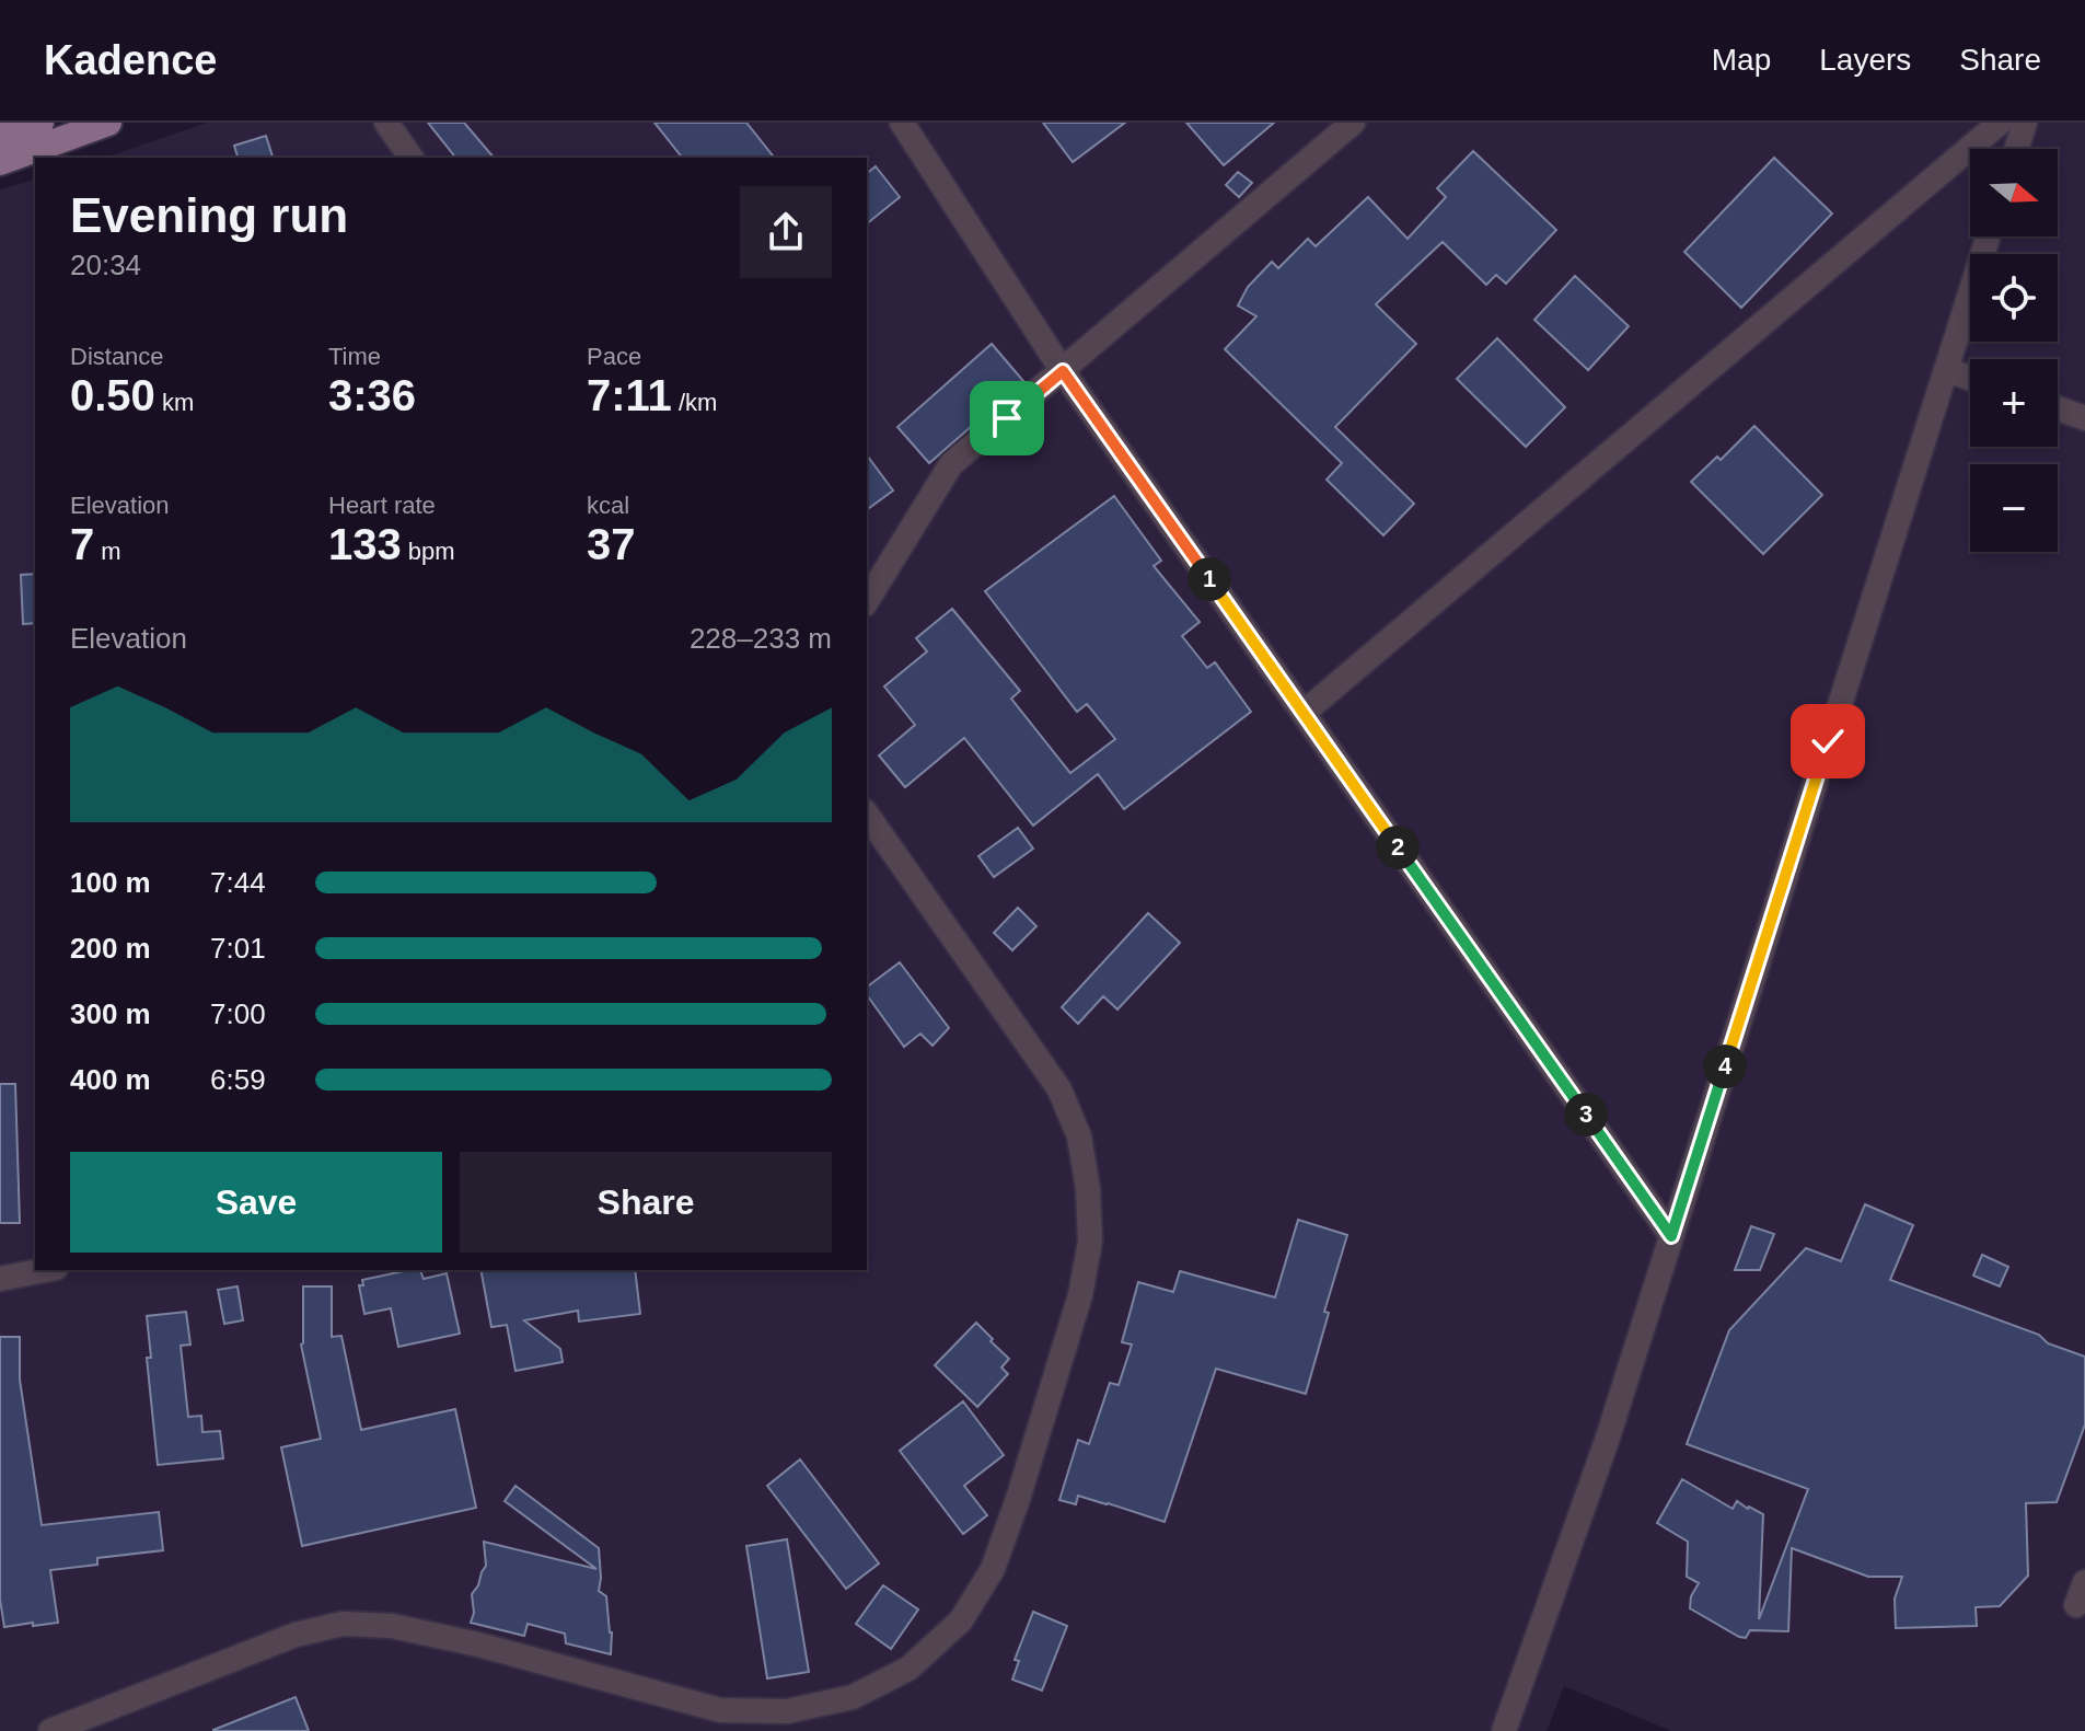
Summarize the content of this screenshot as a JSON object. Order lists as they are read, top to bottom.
{
  "north": "right",
  "page": {
    "header": "Kadence",
    "nav": ["Map", "Layers", "Share"],
    "map_buttons": ["+", "−"],
    "heading": ["Evening run", "20:34"],
    "stats": [
      ["Distance", "0.50 km"],
      ["Time", "3:36"],
      ["Pace", "7:11 /km"],
      ["Elevation", "7 m"],
      ["Heart rate", "133 bpm"],
      ["kcal", "37"]
    ],
    "pins": [
      "1",
      "2",
      "4",
      "3"
    ],
    "chart": ["Elevation", "228–233 m"],
    "list": [
      {
        "name": "100 m",
        "note": "7:44"
      },
      {
        "name": "200 m",
        "note": "7:01"
      },
      {
        "name": "300 m",
        "note": "7:00"
      },
      {
        "name": "400 m",
        "note": "6:59"
      }
    ],
    "buttons": ["Save", "Share"]
  }
}
